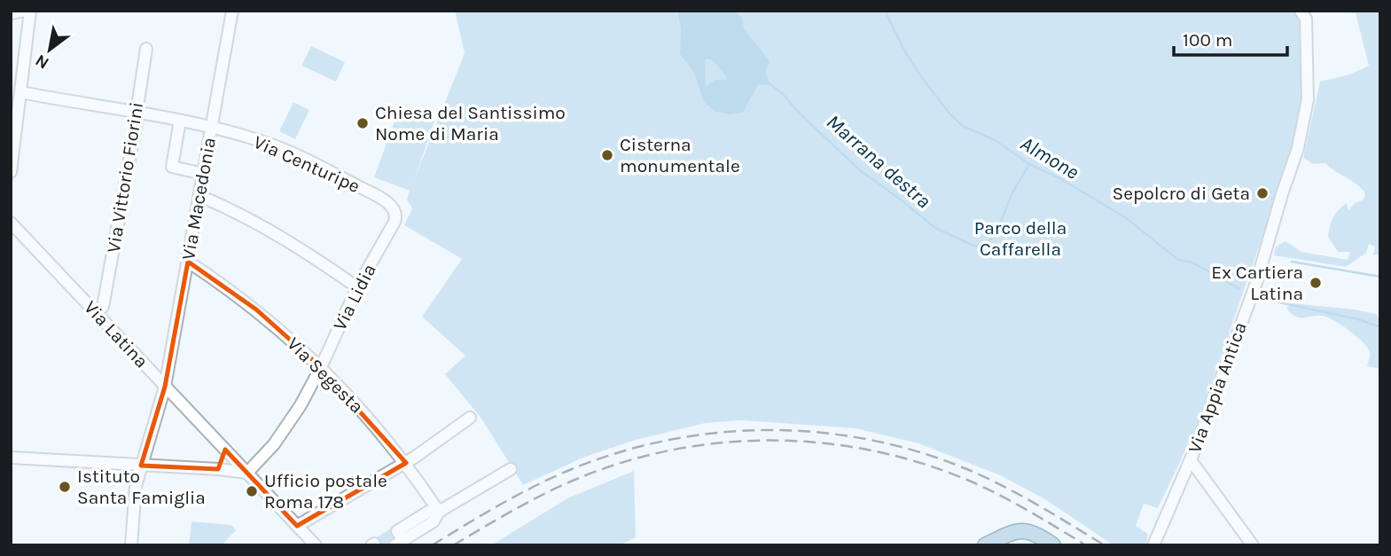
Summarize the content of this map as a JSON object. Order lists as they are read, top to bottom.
{
  "streets": {
    "street": [
      "Via Centuripe",
      "Via Vittorio Fiorini",
      "Via Macedonia",
      "Via Lidia",
      "Via Latina",
      "Via Segesta",
      "Via Appia Antica"
    ]
  },
  "crossings": [
    ["Via Centuripe", "Via Vittorio Fiorini"],
    ["Via Centuripe", "Via Macedonia"],
    ["Via Centuripe", "Via Lidia"],
    ["Via Macedonia", "Via Latina"],
    ["Via Macedonia", "Via Segesta"],
    ["Via Lidia", "Via Latina"],
    ["Via Lidia", "Via Segesta"]
  ],
  "water": ["Almone", "Marrana destra"],
  "parks": ["Parco della Caffarella"],
  "places": [
    "Chiesa del Santissimo Nome di Maria",
    "Cisterna monumentale",
    "Sepolcro di Geta",
    "Ex Cartiera Latina",
    "Istituto Santa Famiglia",
    "Ufficio postale Roma 178"
  ],
  "scale_bar": "100 m",
  "north": "bottom left"
}
